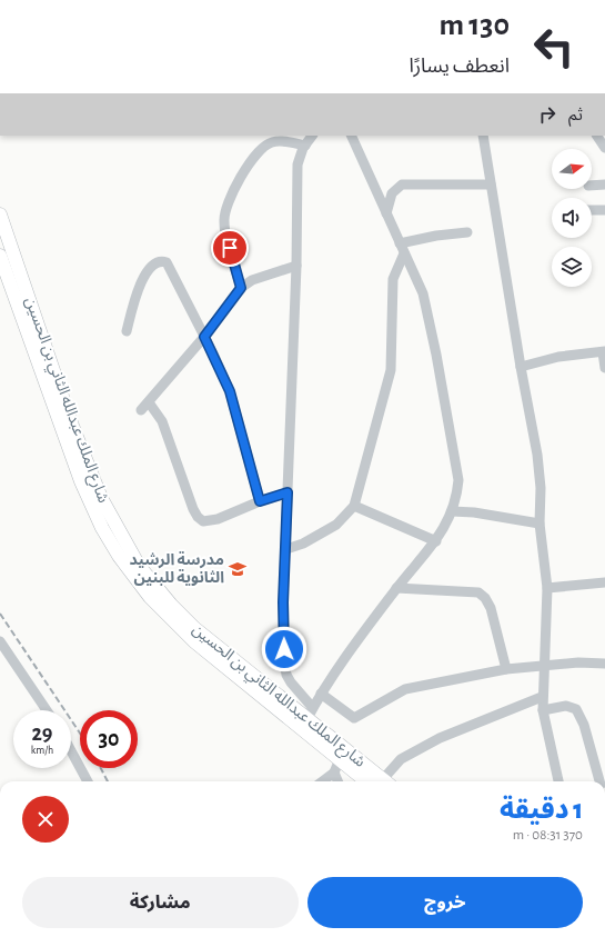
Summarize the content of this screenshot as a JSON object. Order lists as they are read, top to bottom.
{
  "streets": {
    "main road": ["شارع الملك عبدالله الثاني بن الحسين"]
  },
  "places": {
    "school or university": ["مدرسة الرشيد الثانوية للبنين"]
  },
  "north": "right",
  "page": {
    "turn": ["130 m", "انعطف يسارًا"],
    "then": "ثم",
    "speed": "29 km/h",
    "limit": "30",
    "heading": ["1 دقيقة", "370 m · 08:31"],
    "buttons": ["خروج", "مشاركة"]
  }
}
